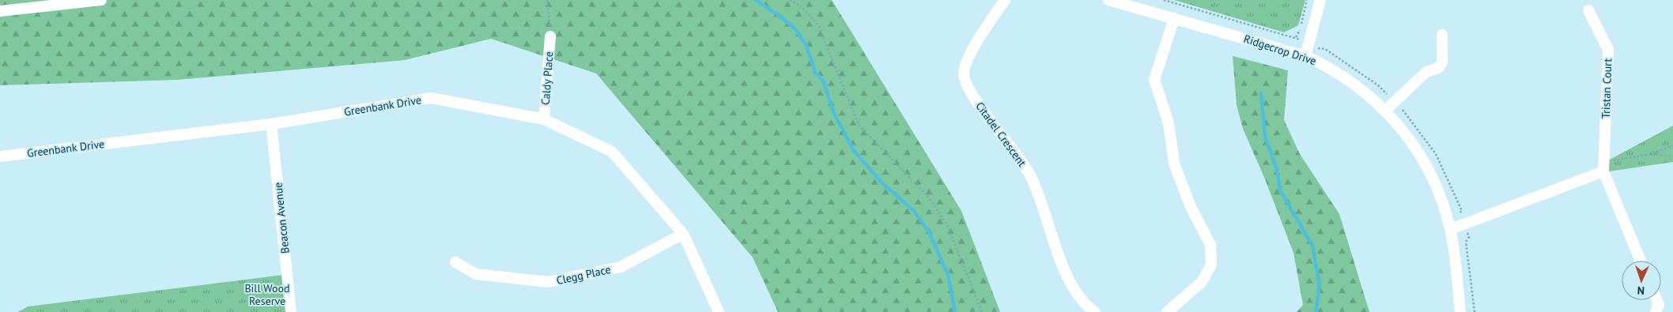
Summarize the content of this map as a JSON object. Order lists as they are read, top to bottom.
{
  "streets": {
    "street": [
      "Ridgecrop Drive",
      "Caldy Place",
      "Tristan Court",
      "Greenbank Drive",
      "Citadel Crescent",
      "Beacon Avenue",
      "Clegg Place"
    ]
  },
  "crossings": [
    ["Caldy Place", "Greenbank Drive"],
    ["Greenbank Drive", "Beacon Avenue"],
    ["Greenbank Drive", "Clegg Place"]
  ],
  "parks": ["Bill Wood Reserve"],
  "north": "bottom"
}
